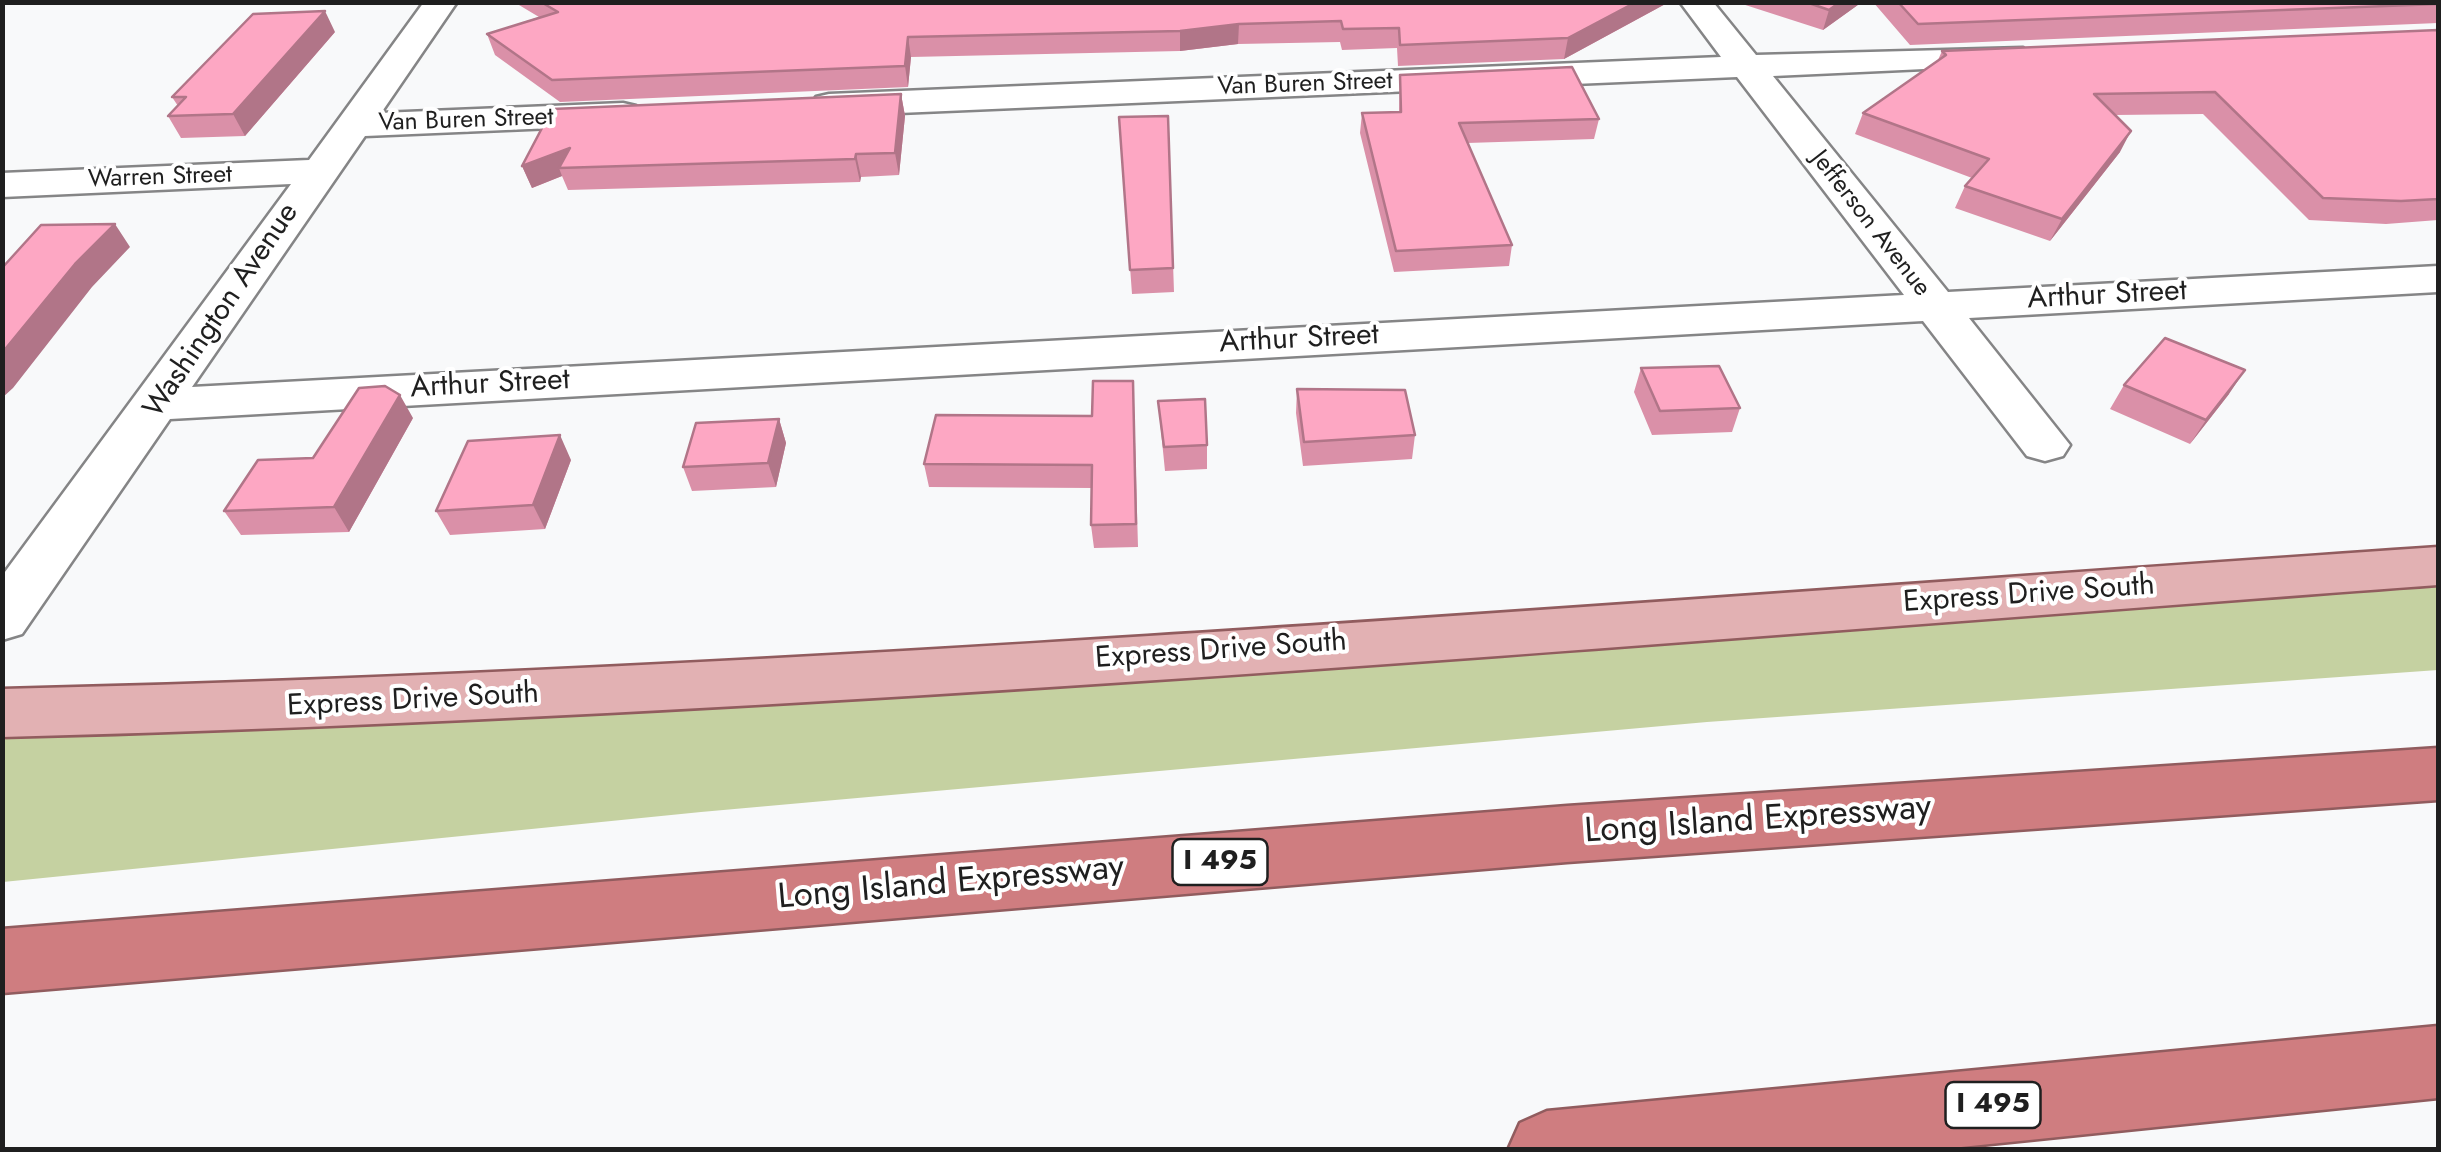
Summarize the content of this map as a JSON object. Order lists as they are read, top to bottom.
{
  "streets": {
    "highway": ["Long Island Expressway", "I 495"],
    "main road": ["Express Drive South"],
    "street": [
      "Van Buren Street",
      "Warren Street",
      "Jefferson Avenue",
      "Arthur Street",
      "Washington Avenue"
    ]
  },
  "crossings": [
    ["Van Buren Street", "Jefferson Avenue"],
    ["Van Buren Street", "Washington Avenue"],
    ["Warren Street", "Washington Avenue"],
    ["Jefferson Avenue", "Arthur Street"],
    ["Arthur Street", "Washington Avenue"]
  ]
}
